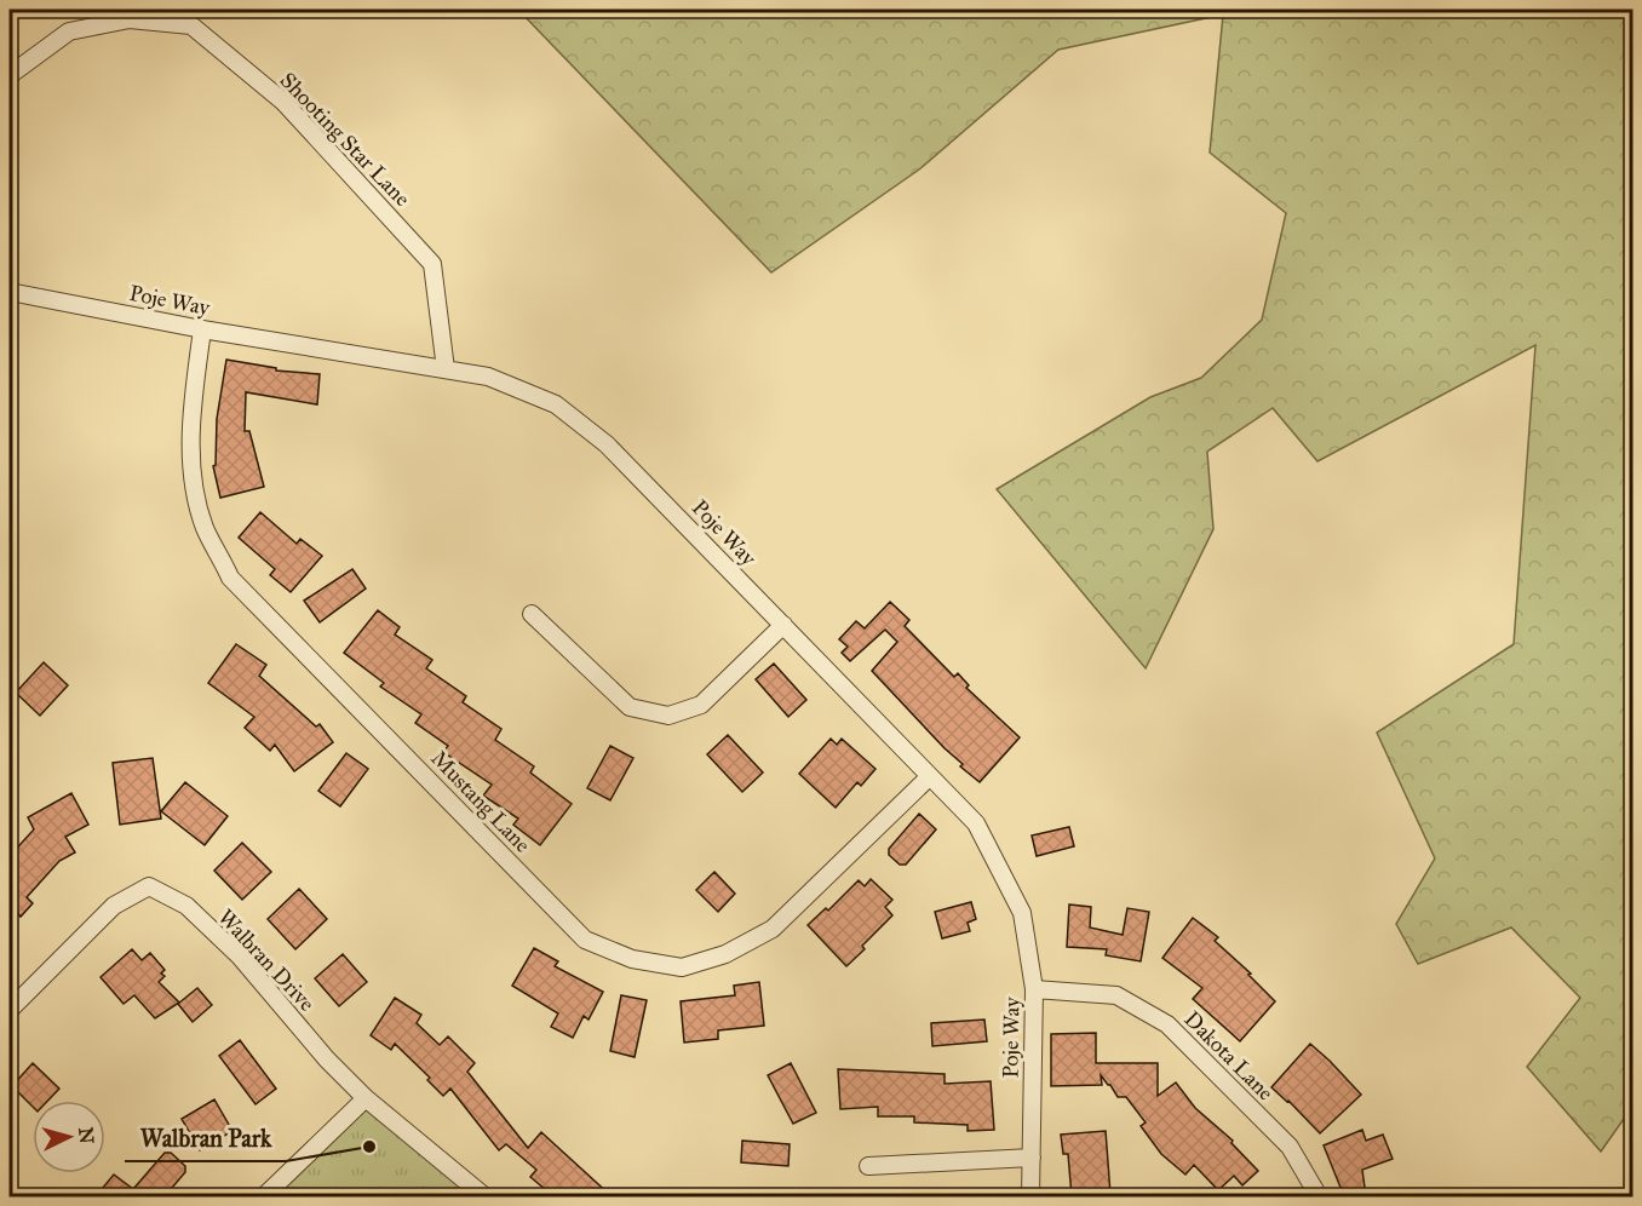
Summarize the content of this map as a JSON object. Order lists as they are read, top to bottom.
{
  "streets": {
    "street": [
      "Shooting Star Lane",
      "Poje Way",
      "Mustang Lane",
      "Walbran Drive",
      "Dakota Lane"
    ]
  },
  "crossings": [
    ["Shooting Star Lane", "Poje Way"],
    ["Poje Way", "Mustang Lane"],
    ["Poje Way", "Dakota Lane"]
  ],
  "places": ["Walbran Park"],
  "north": "right"
}
